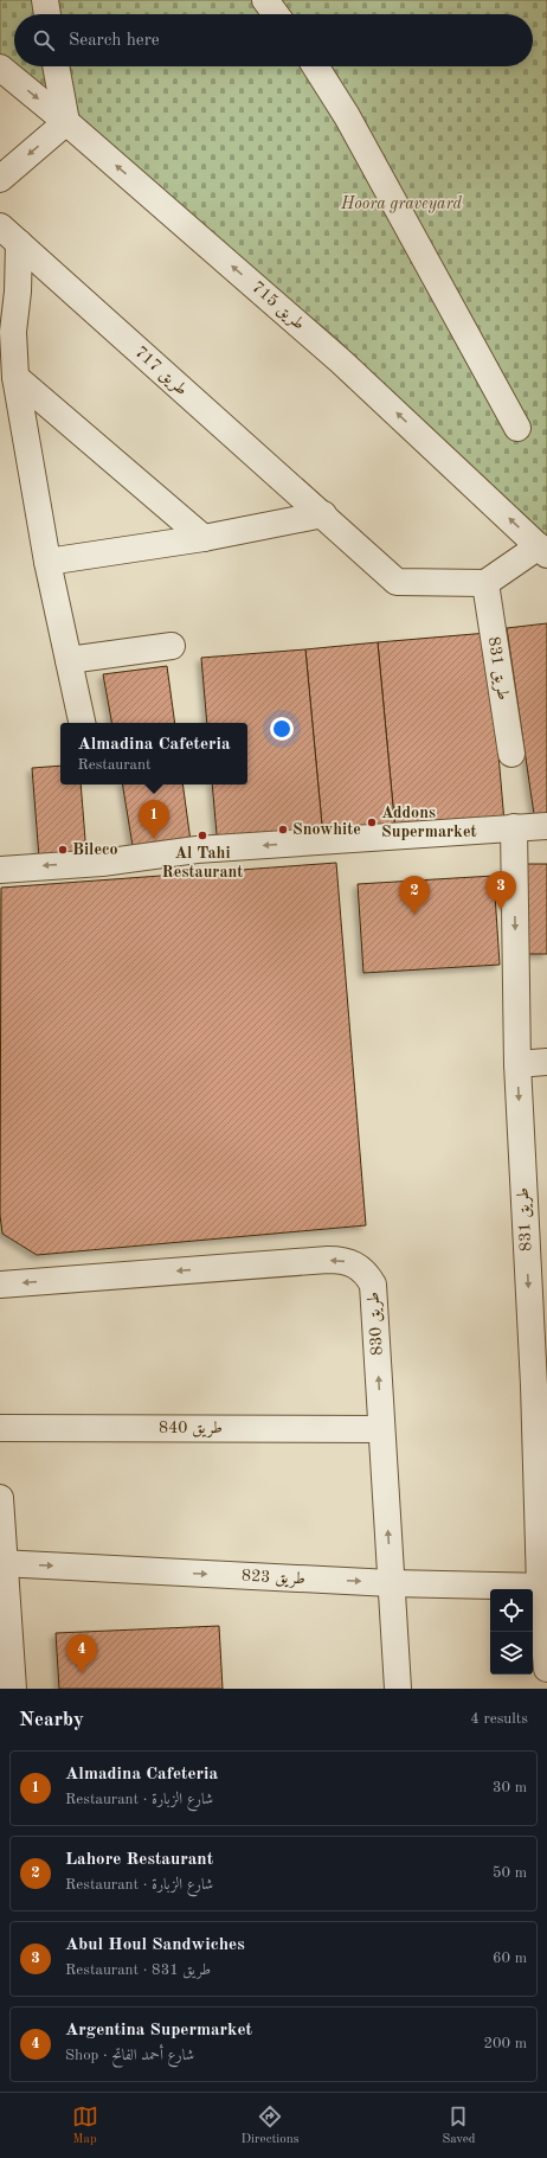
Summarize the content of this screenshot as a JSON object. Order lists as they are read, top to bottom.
{
  "streets": {
    "street": [
      "طريق 715",
      "طريق 717",
      "طريق 831",
      "طريق 830",
      "طريق 840",
      "طريق 823"
    ]
  },
  "crossings": [
    ["طريق 717", "طريق 831"],
    ["طريق 831", "طريق 823"],
    ["طريق 830", "طريق 840"],
    ["طريق 830", "طريق 823"]
  ],
  "one_way": ["طريق 831", "طريق 823"],
  "parks": ["Hoora graveyard"],
  "places": [
    "Addons Supermarket",
    "Snowhite",
    "Al Tahi Restaurant",
    "Bileco"
  ],
  "page": {
    "search": "Search here",
    "popup": ["Almadina Cafeteria", "Restaurant"],
    "pins": [
      "1",
      "3",
      "2",
      "4"
    ],
    "heading": ["Nearby", "4 results"],
    "list": [
      {
        "mark": "1",
        "name": "Almadina Cafeteria",
        "note": "Restaurant · شارع الزبارة",
        "value": "30 m"
      },
      {
        "mark": "2",
        "name": "Lahore Restaurant",
        "note": "Restaurant · شارع الزبارة",
        "value": "50 m"
      },
      {
        "mark": "3",
        "name": "Abul Houl Sandwiches",
        "note": "Restaurant · طريق 831",
        "value": "60 m"
      },
      {
        "mark": "4",
        "name": "Argentina Supermarket",
        "note": "Shop · شارع أحمد الفاتح",
        "value": "200 m"
      }
    ],
    "nav": ["Map", "Directions", "Saved"]
  }
}
